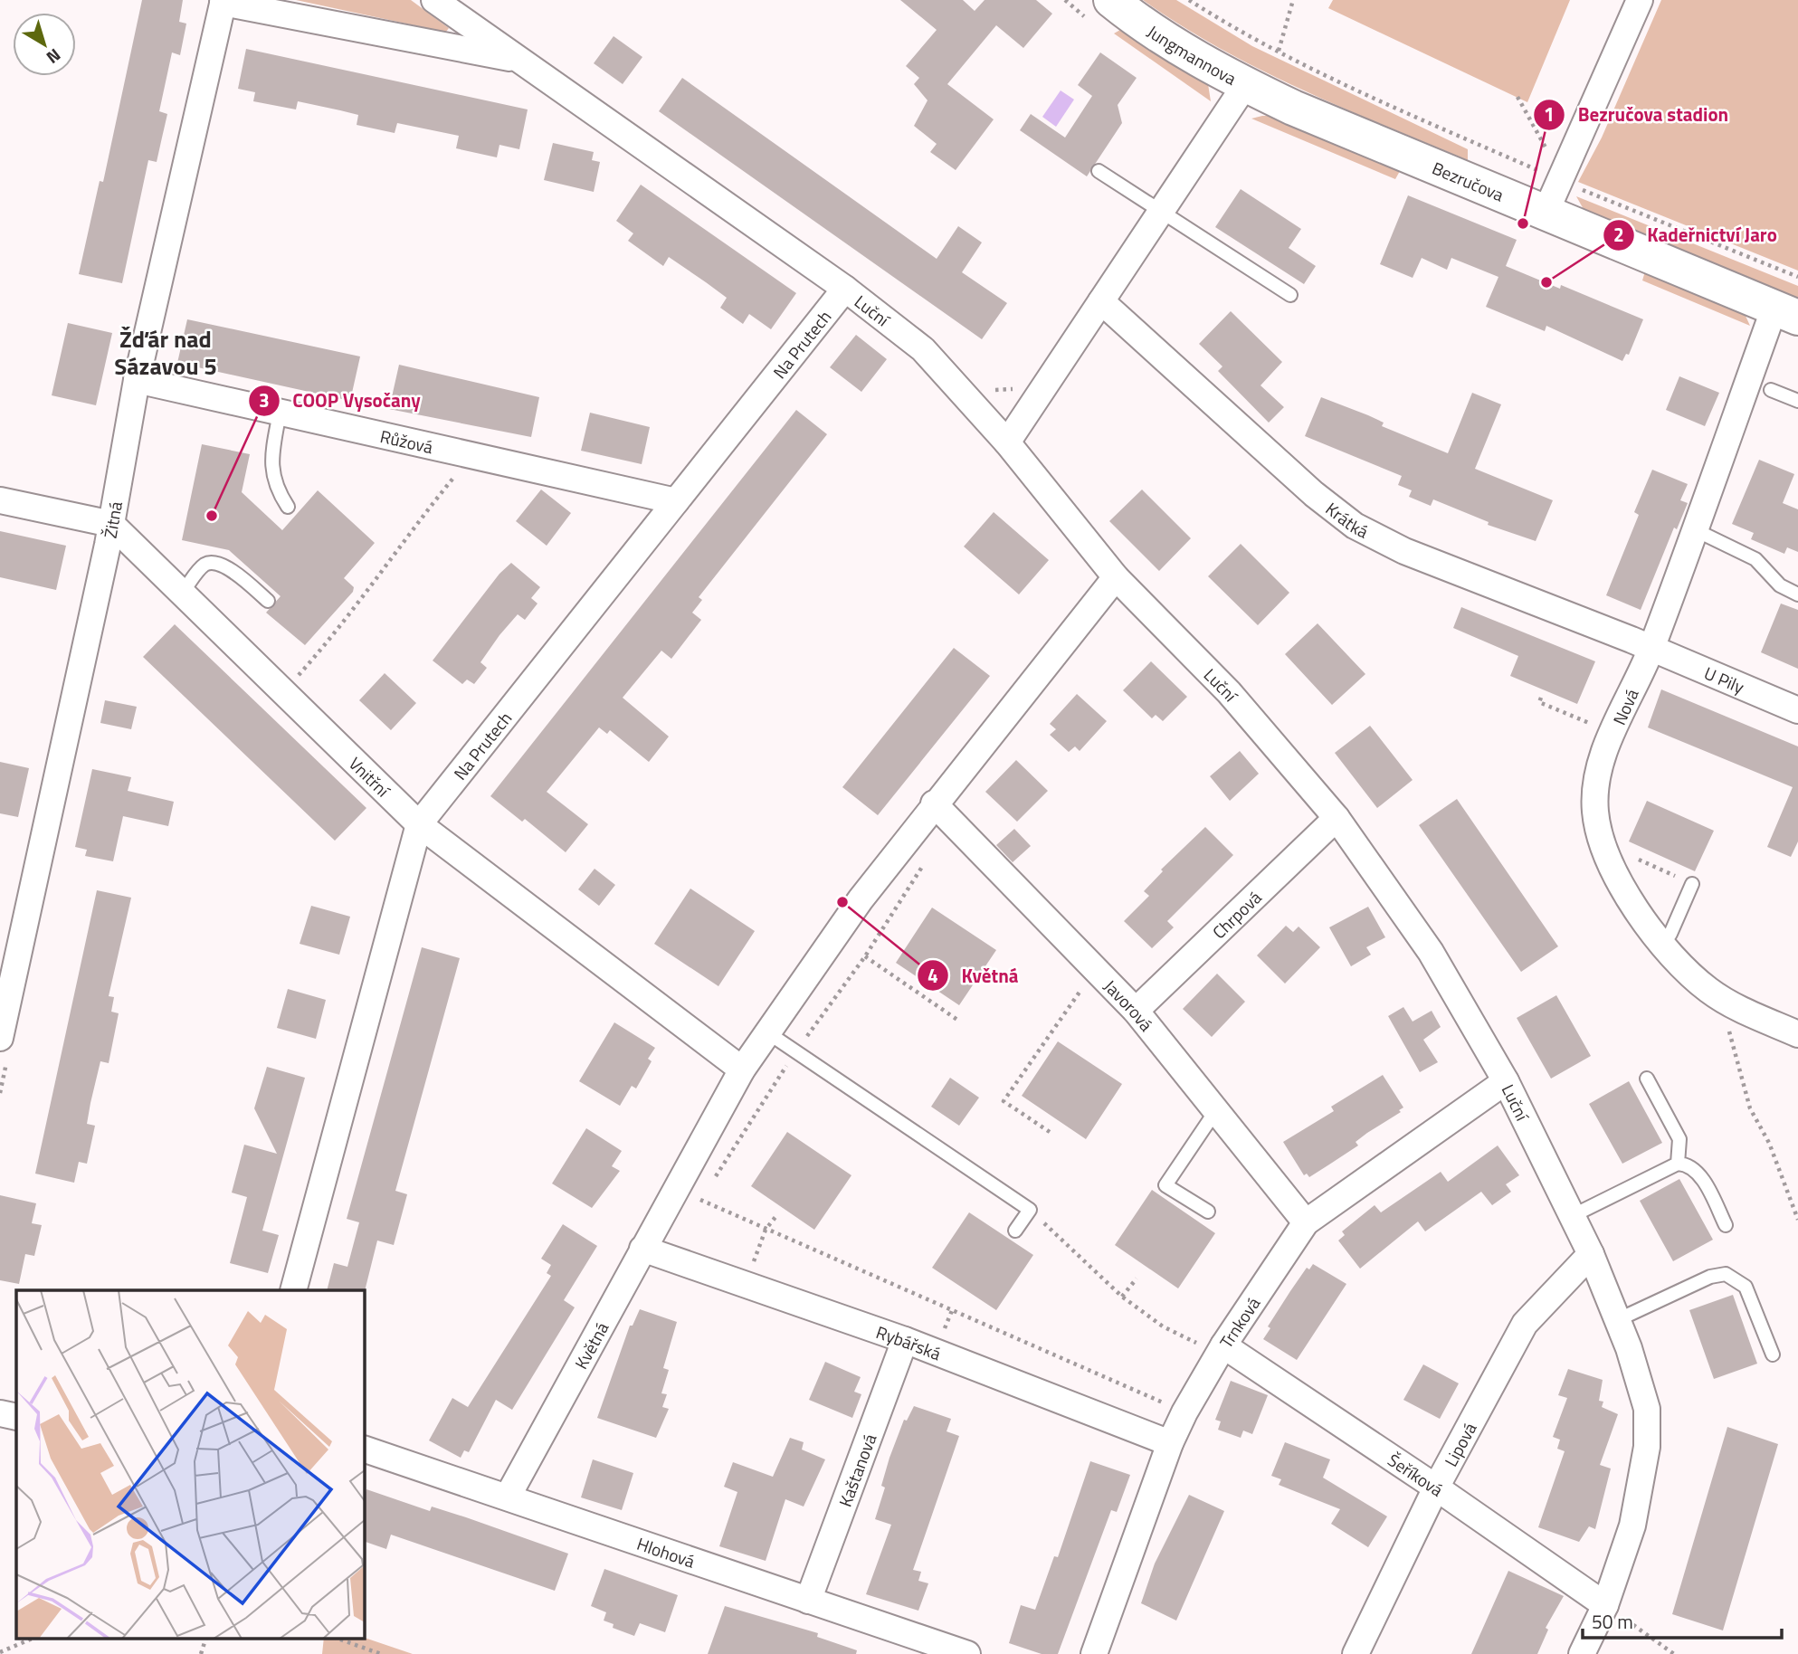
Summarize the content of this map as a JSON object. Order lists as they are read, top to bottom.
{
  "streets": {
    "main road": ["Jungmannova", "Bezručova"],
    "street": [
      "Luční",
      "Na Prutech",
      "Růžová",
      "Krátká",
      "Žitná",
      "U Pily",
      "Nová",
      "Vnitřní",
      "Chrpová",
      "Javorová",
      "Trnková",
      "Rybářská",
      "Květná",
      "Lipová",
      "Kaštanová",
      "Šeříková",
      "Hlohová"
    ]
  },
  "crossings": [
    ["Jungmannova", "Bezručova"],
    ["Bezručova", "Nová"],
    ["Luční", "Na Prutech"],
    ["Luční", "Chrpová"],
    ["Luční", "Trnková"],
    ["Luční", "Květná"],
    ["Luční", "Lipová"],
    ["Luční", "Šeříková"],
    ["Na Prutech", "Růžová"],
    ["Na Prutech", "Vnitřní"],
    ["Růžová", "Žitná"],
    ["Krátká", "U Pily"],
    ["Krátká", "Nová"],
    ["Žitná", "Vnitřní"],
    ["U Pily", "Nová"],
    ["Vnitřní", "Květná"],
    ["Chrpová", "Javorová"],
    ["Javorová", "Trnková"],
    ["Javorová", "Květná"],
    ["Trnková", "Rybářská"],
    ["Trnková", "Šeříková"],
    ["Rybářská", "Květná"],
    ["Rybářská", "Kaštanová"],
    ["Květná", "Hlohová"],
    ["Lipová", "Šeříková"],
    ["Kaštanová", "Hlohová"]
  ],
  "districts": ["Žďár nad Sázavou 5"],
  "places": [
    "Bezručova stadion",
    "Kadeřnictví Jaro",
    "COOP Vysočany",
    "Květná"
  ],
  "scale_bar": "50 m",
  "north": "bottom right"
}
